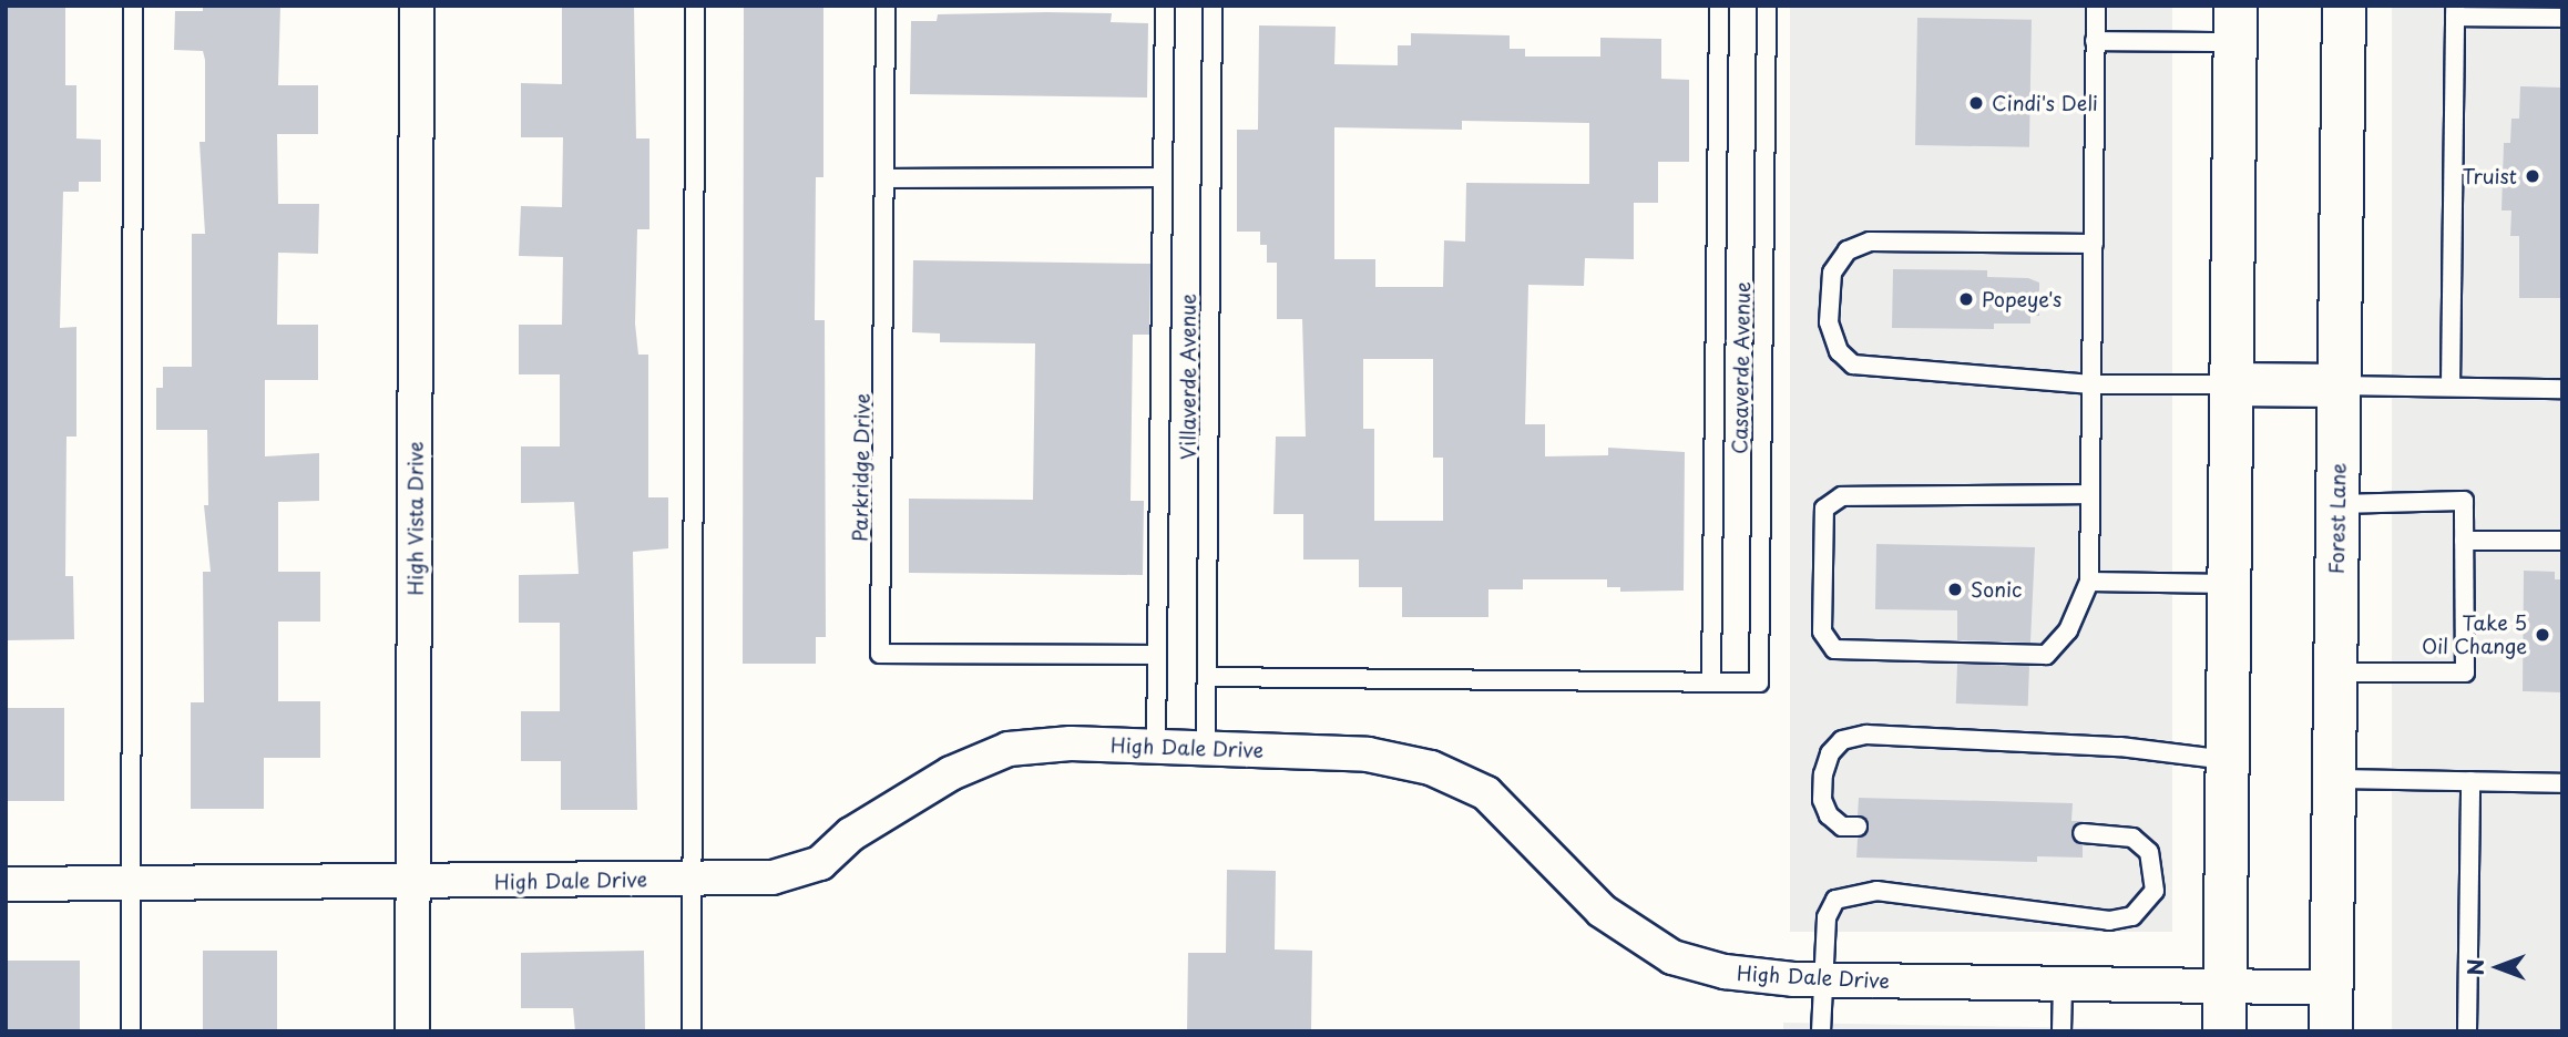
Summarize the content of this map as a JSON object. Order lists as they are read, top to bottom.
{
  "streets": {
    "main road": ["Forest Lane"],
    "street": ["High Vista Drive", "High Dale Drive"],
    "lane": ["Casaverde Avenue", "Villaverde Avenue", "Parkridge Drive"]
  },
  "crossings": [
    ["Casaverde Avenue", "Villaverde Avenue"],
    ["Villaverde Avenue", "High Dale Drive"],
    ["High Vista Drive", "High Dale Drive"],
    ["Forest Lane", "High Dale Drive"]
  ],
  "places": [
    "Cindi's Deli",
    "Truist",
    "Popeye's",
    "Sonic",
    "Take 5 Oil Change"
  ],
  "north": "left"
}
